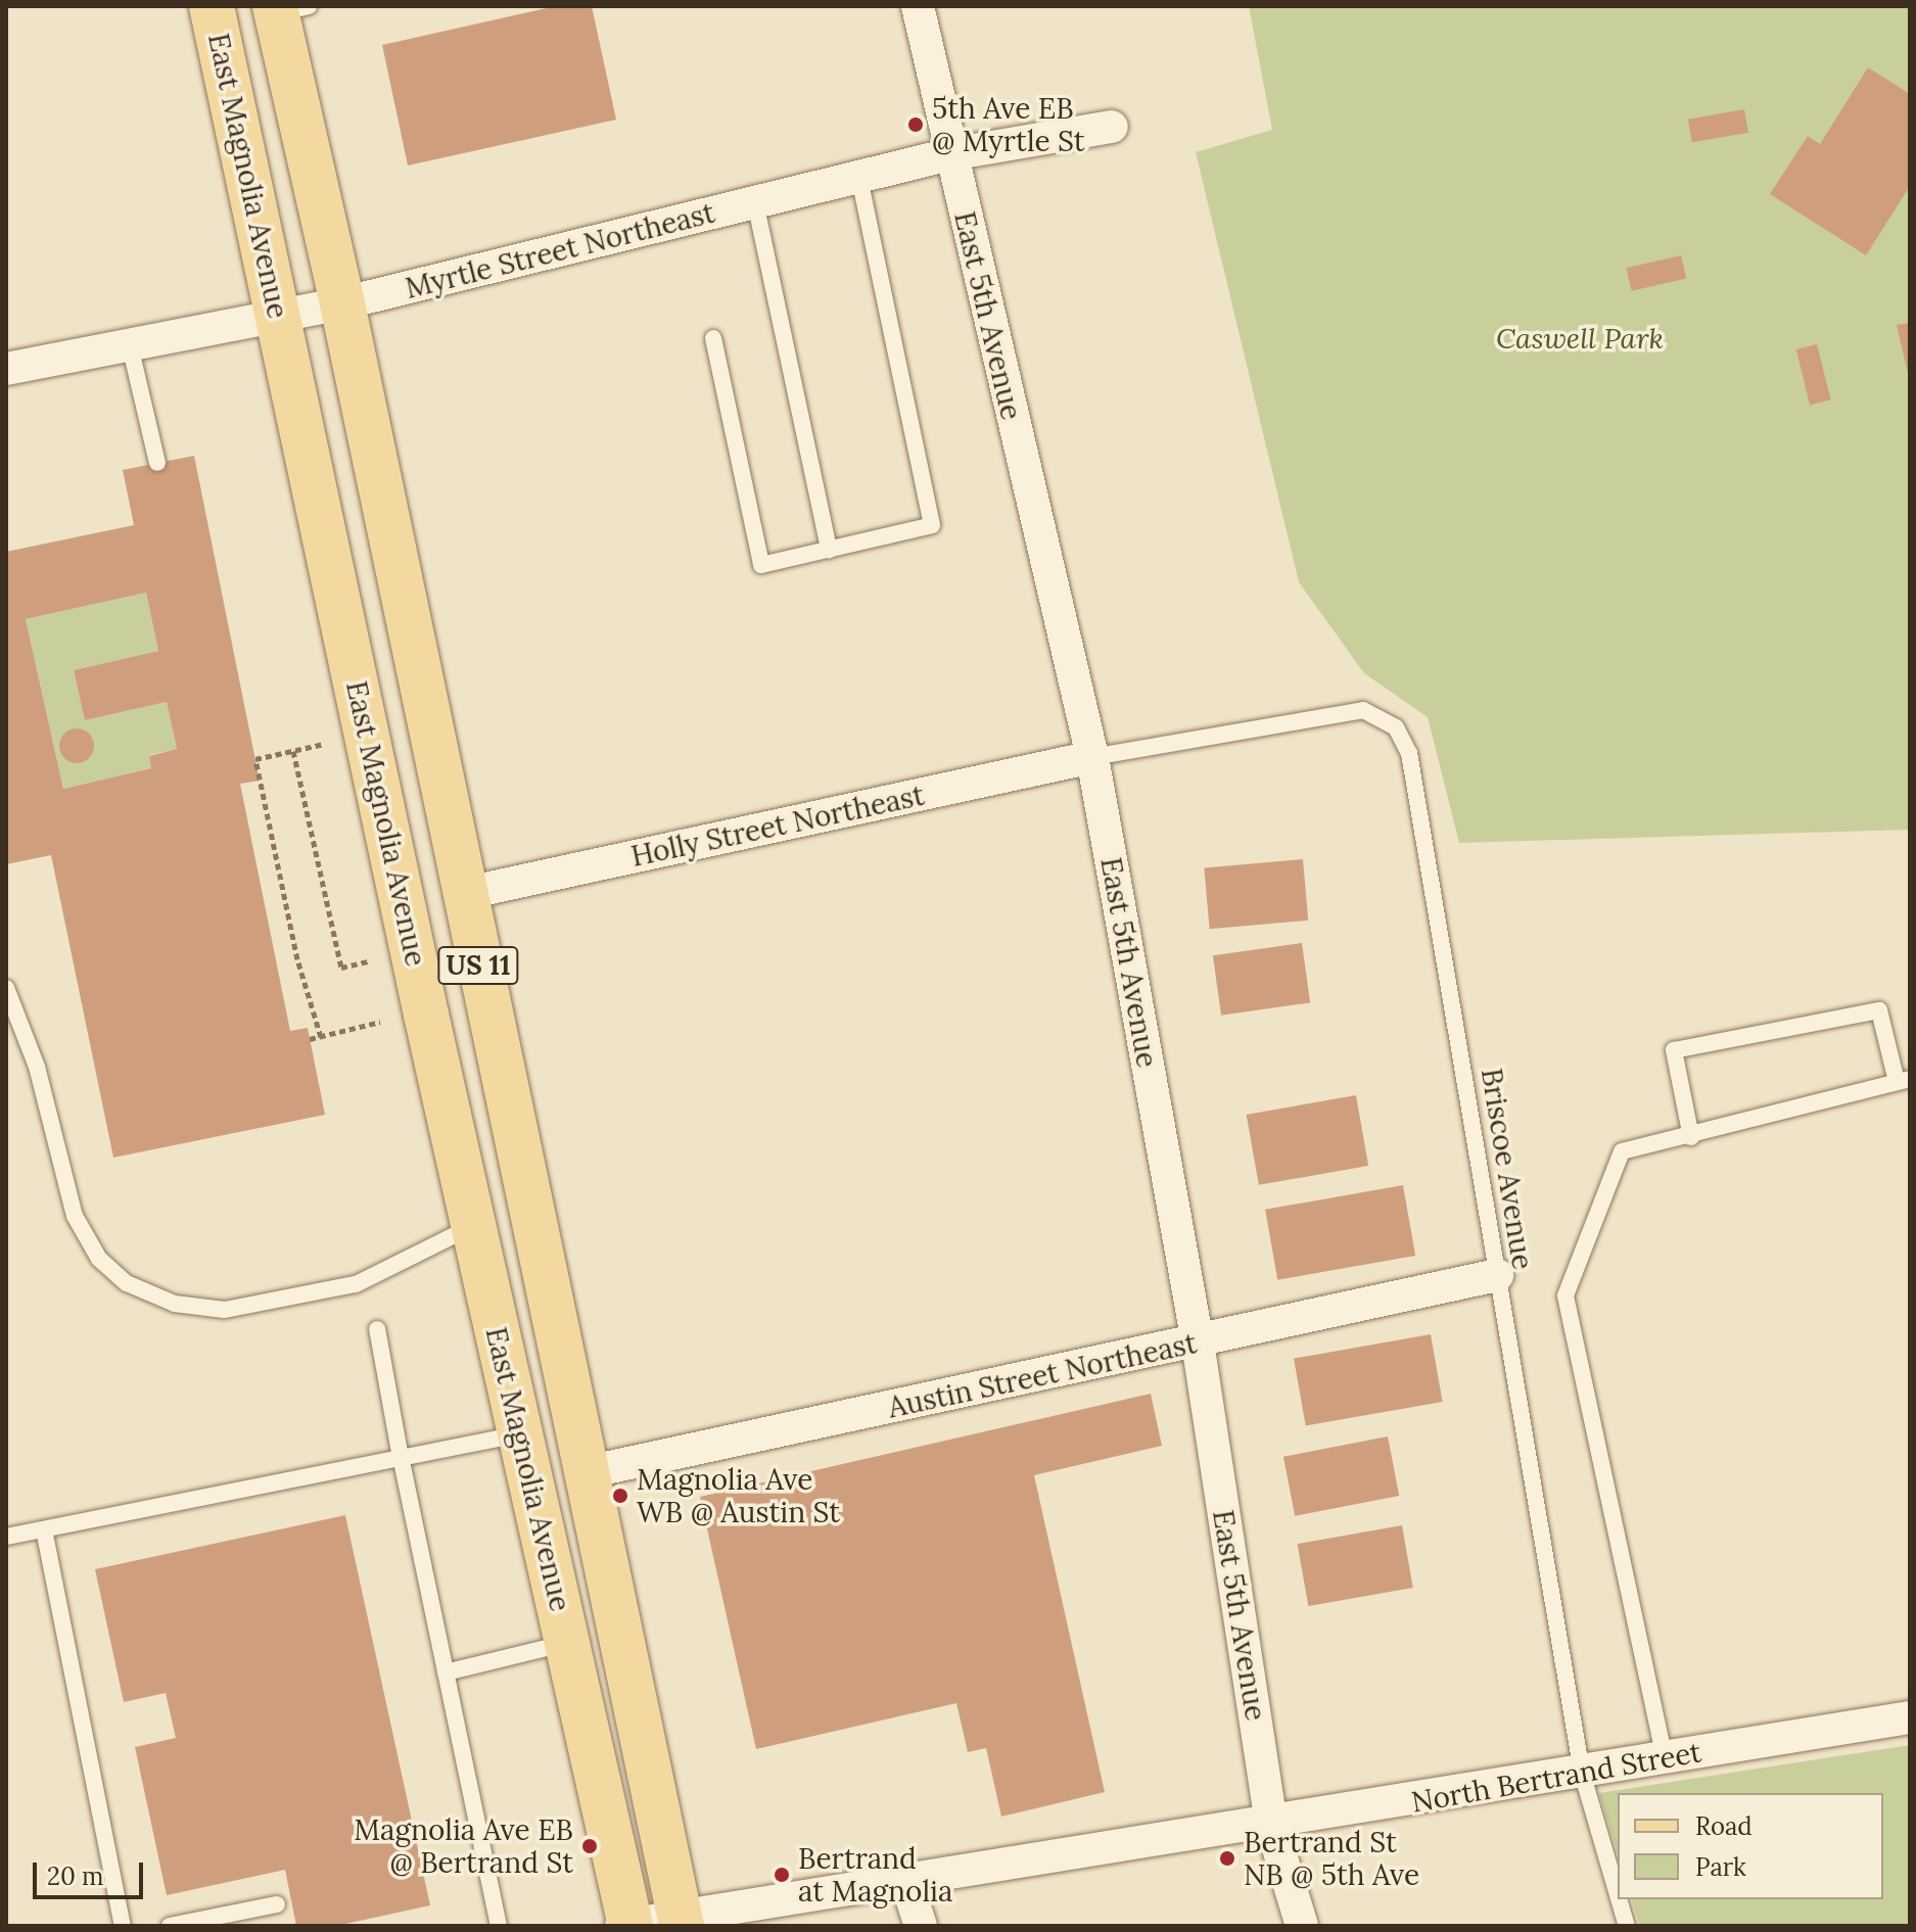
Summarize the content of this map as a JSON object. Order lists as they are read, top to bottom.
{
  "streets": {
    "main road": ["East Magnolia Avenue", "US 11"],
    "street": [
      "Myrtle Street Northeast",
      "East 5th Avenue",
      "Holly Street Northeast",
      "Austin Street Northeast",
      "North Bertrand Street"
    ],
    "lane": ["Briscoe Avenue"]
  },
  "crossings": [
    ["East Magnolia Avenue", "Myrtle Street Northeast"],
    ["East Magnolia Avenue", "Holly Street Northeast"],
    ["East Magnolia Avenue", "Austin Street Northeast"],
    ["East Magnolia Avenue", "North Bertrand Street"],
    ["Myrtle Street Northeast", "East 5th Avenue"],
    ["East 5th Avenue", "Holly Street Northeast"],
    ["East 5th Avenue", "Briscoe Avenue"],
    ["East 5th Avenue", "Austin Street Northeast"],
    ["East 5th Avenue", "North Bertrand Street"],
    ["Holly Street Northeast", "Briscoe Avenue"],
    ["Briscoe Avenue", "Austin Street Northeast"],
    ["Briscoe Avenue", "North Bertrand Street"]
  ],
  "parks": ["Caswell Park"],
  "places": [
    "5th Ave EB @ Myrtle St",
    "Magnolia Ave WB @ Austin St",
    "Magnolia Ave EB @ Bertrand St",
    "Bertrand St NB @ 5th Ave",
    "Bertrand at Magnolia"
  ],
  "legend": ["Road", "Park"],
  "scale_bar": "20 m"
}
